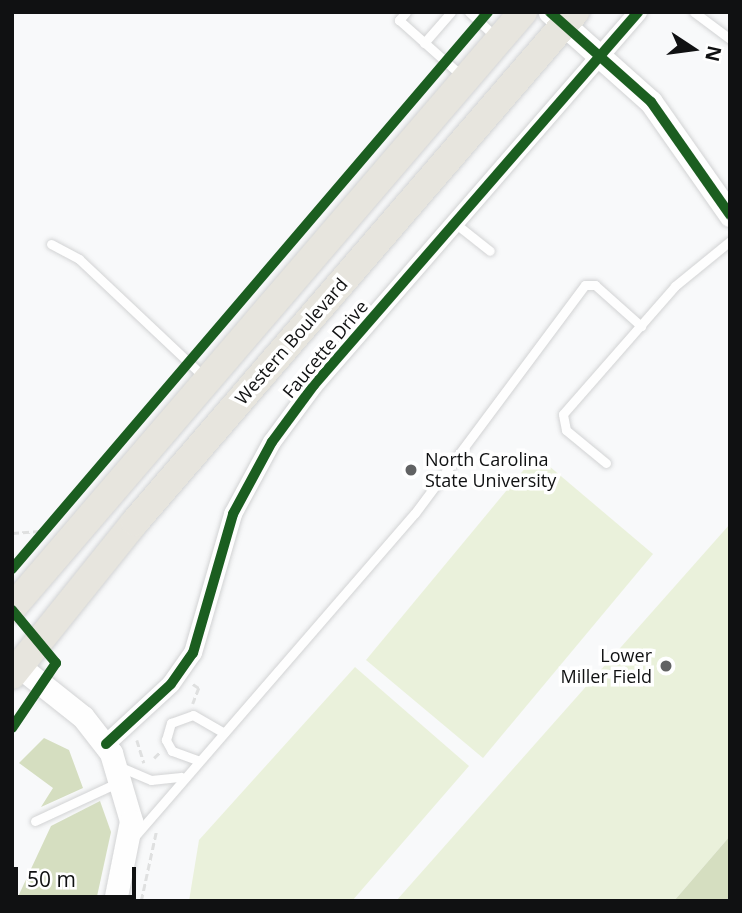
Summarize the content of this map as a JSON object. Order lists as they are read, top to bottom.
{
  "streets": {
    "main road": ["Western Boulevard"],
    "street": ["Faucette Drive"]
  },
  "places": ["North Carolina State University", "Lower Miller Field"],
  "scale_bar": "50 m",
  "north": "right"
}
